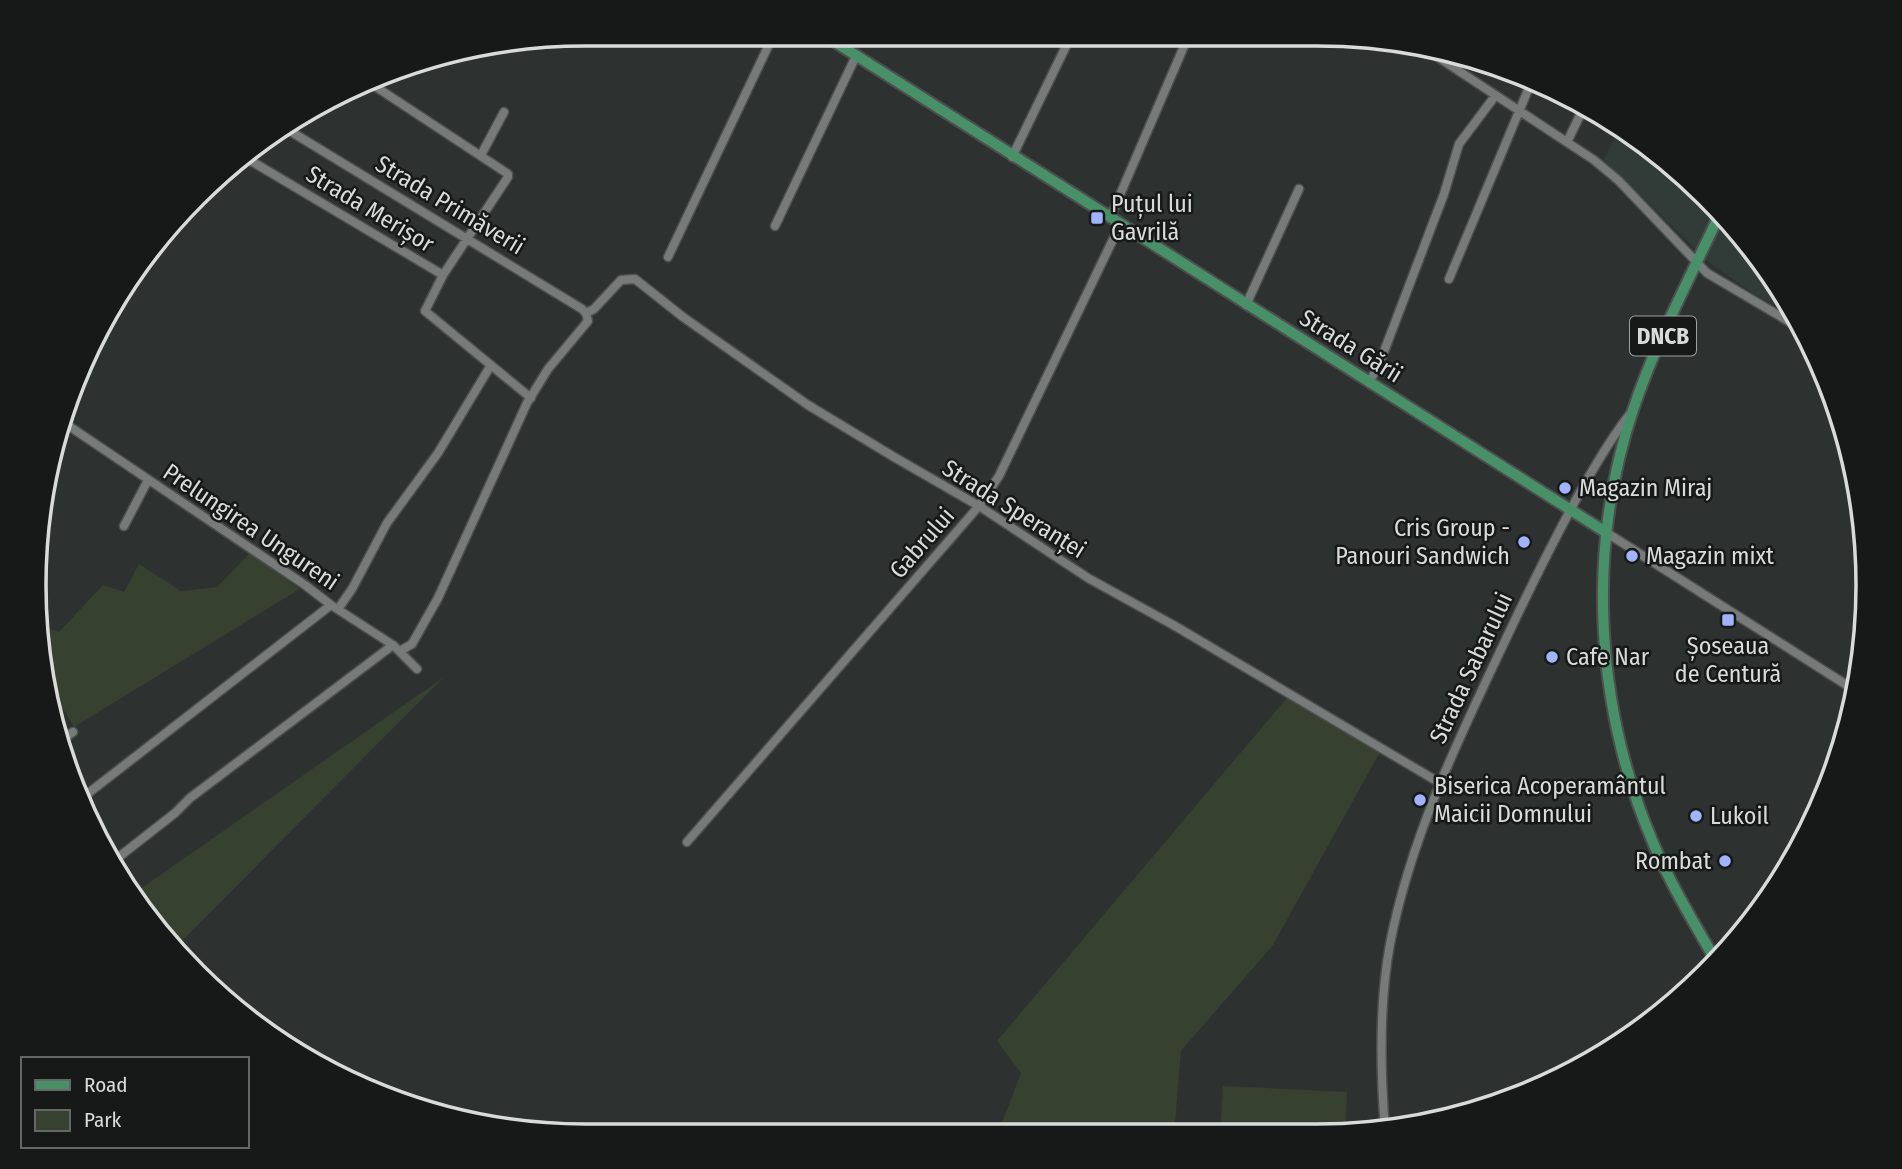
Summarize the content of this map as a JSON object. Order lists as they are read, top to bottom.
{
  "streets": {
    "main road": ["DNCB", "Strada Gării"],
    "street": [
      "Strada Primăverii",
      "Strada Merișor",
      "Strada Speranței",
      "Prelungirea Ungureni",
      "Gabrului",
      "Strada Sabarului"
    ]
  },
  "crossings": [
    ["Strada Primăverii", "Strada Speranței"],
    ["DNCB", "Strada Gării"],
    ["DNCB", "Strada Sabarului"],
    ["Strada Gării", "Gabrului"],
    ["Strada Gării", "Strada Sabarului"],
    ["Strada Speranței", "Prelungirea Ungureni"],
    ["Strada Speranței", "Gabrului"],
    ["Strada Speranței", "Strada Sabarului"]
  ],
  "places": {
    "transit": ["Puțul lui Gavrilă", "Șoseaua de Centură"],
    "other": [
      "Magazin Miraj",
      "Cris Group - Panouri Sandwich",
      "Magazin mixt",
      "Cafe Nar",
      "Biserica Acoperamântul Maicii Domnului",
      "Lukoil",
      "Rombat"
    ]
  },
  "legend": ["Road", "Park"]
}
